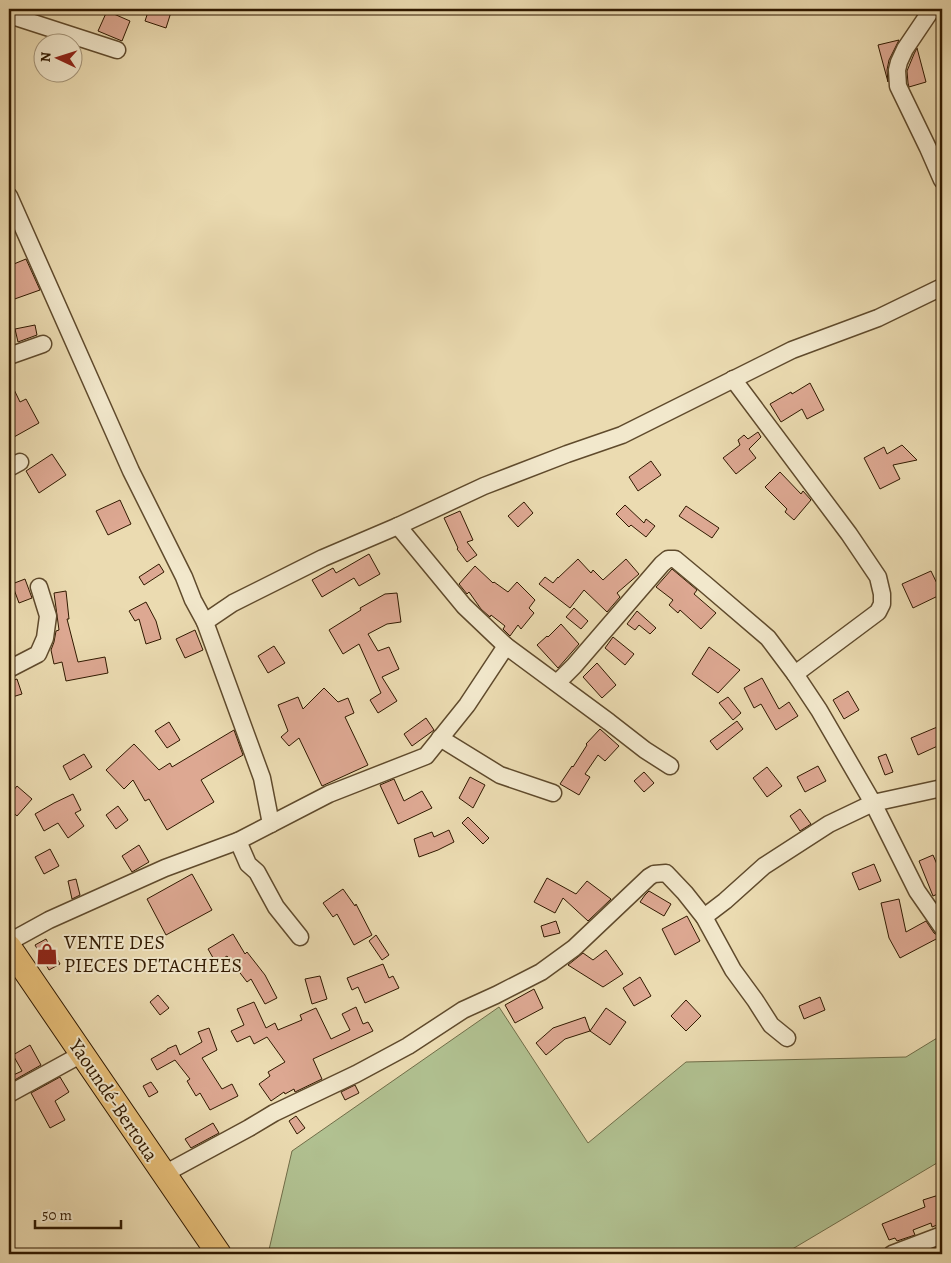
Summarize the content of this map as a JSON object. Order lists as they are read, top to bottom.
{
  "streets": {
    "highway": ["Yaoundé-Bertoua"]
  },
  "places": {
    "shop": ["VENTE DES PIECES DETACHEES"]
  },
  "scale_bar": "50 m",
  "north": "left"
}
